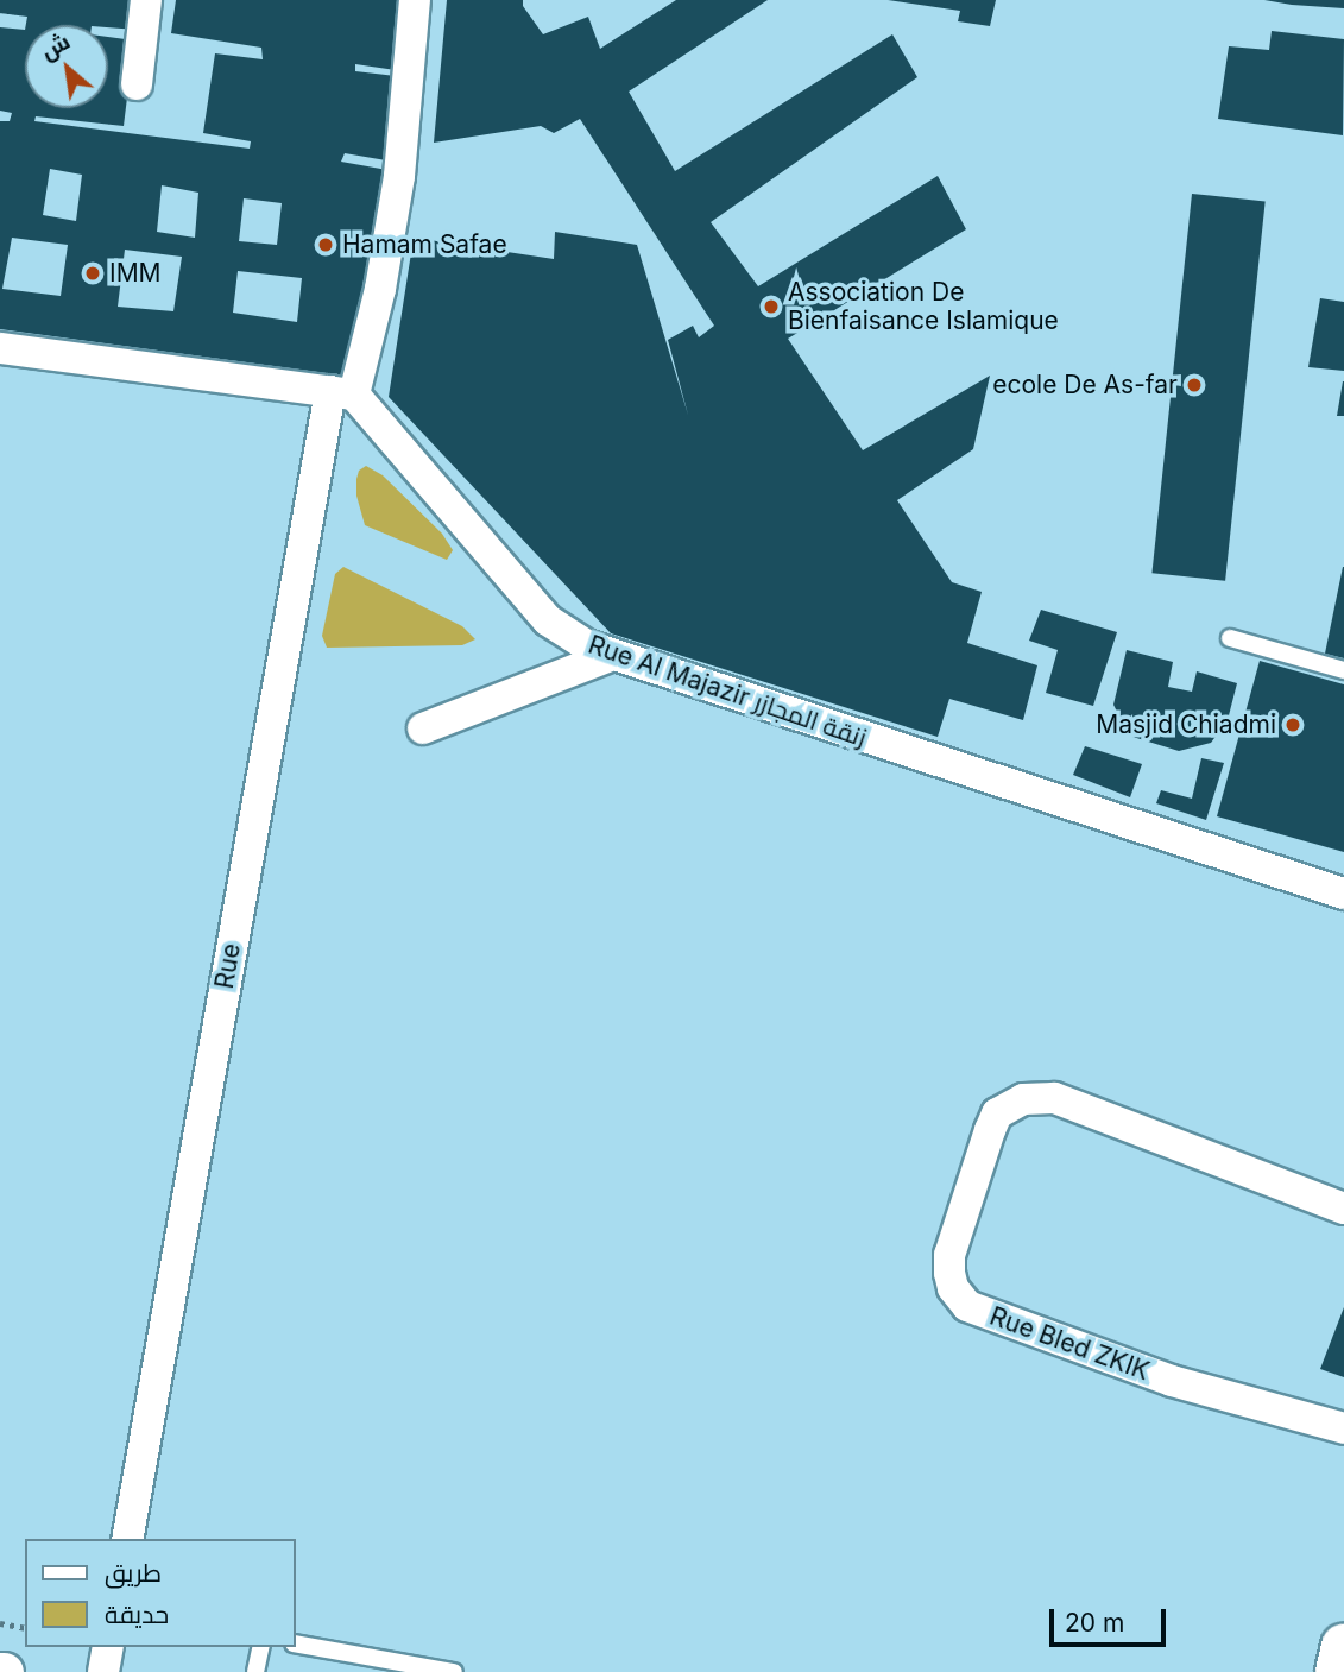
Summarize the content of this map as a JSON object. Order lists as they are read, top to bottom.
{
  "streets": {
    "street": ["Rue Al Majazir زنقة المجازر", "Rue", "Rue Bled ZKIK"]
  },
  "crossings": [
    ["Rue Al Majazir زنقة المجازر", "Rue"]
  ],
  "places": [
    "Hamam Safae",
    "IMM",
    "Association De Bienfaisance Islamique",
    "ecole De As-far",
    "Masjid Chiadmi"
  ],
  "legend": ["طريق", "حديقة"],
  "scale_bar": "20 m",
  "north": "top left"
}
